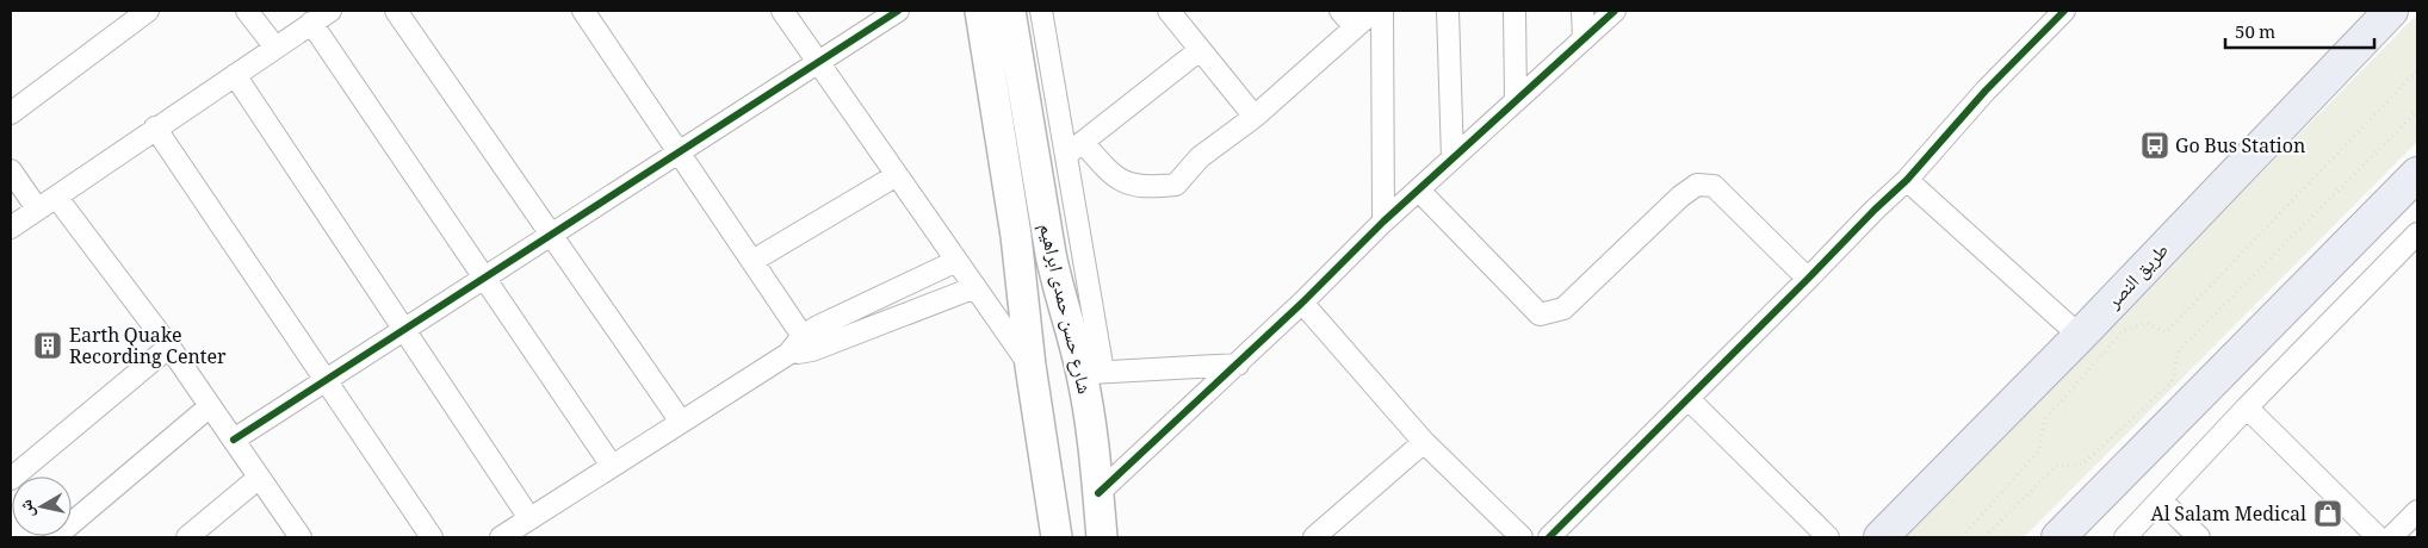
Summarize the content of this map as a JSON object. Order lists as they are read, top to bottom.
{
  "streets": {
    "main road": ["طريق النصر", "شارع حسن حمدى ابراهيم"]
  },
  "places": {
    "bus stop": ["Go Bus Station"],
    "building": ["Earth Quake Recording Center"],
    "shop": ["Al Salam Medical"]
  },
  "scale_bar": "50 m",
  "north": "left"
}
